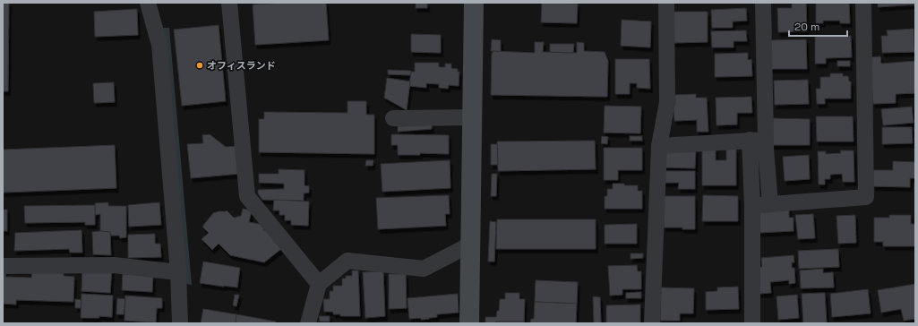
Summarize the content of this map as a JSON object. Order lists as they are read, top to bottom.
{
  "places": ["オフィスランド"],
  "scale_bar": "20 m"
}
